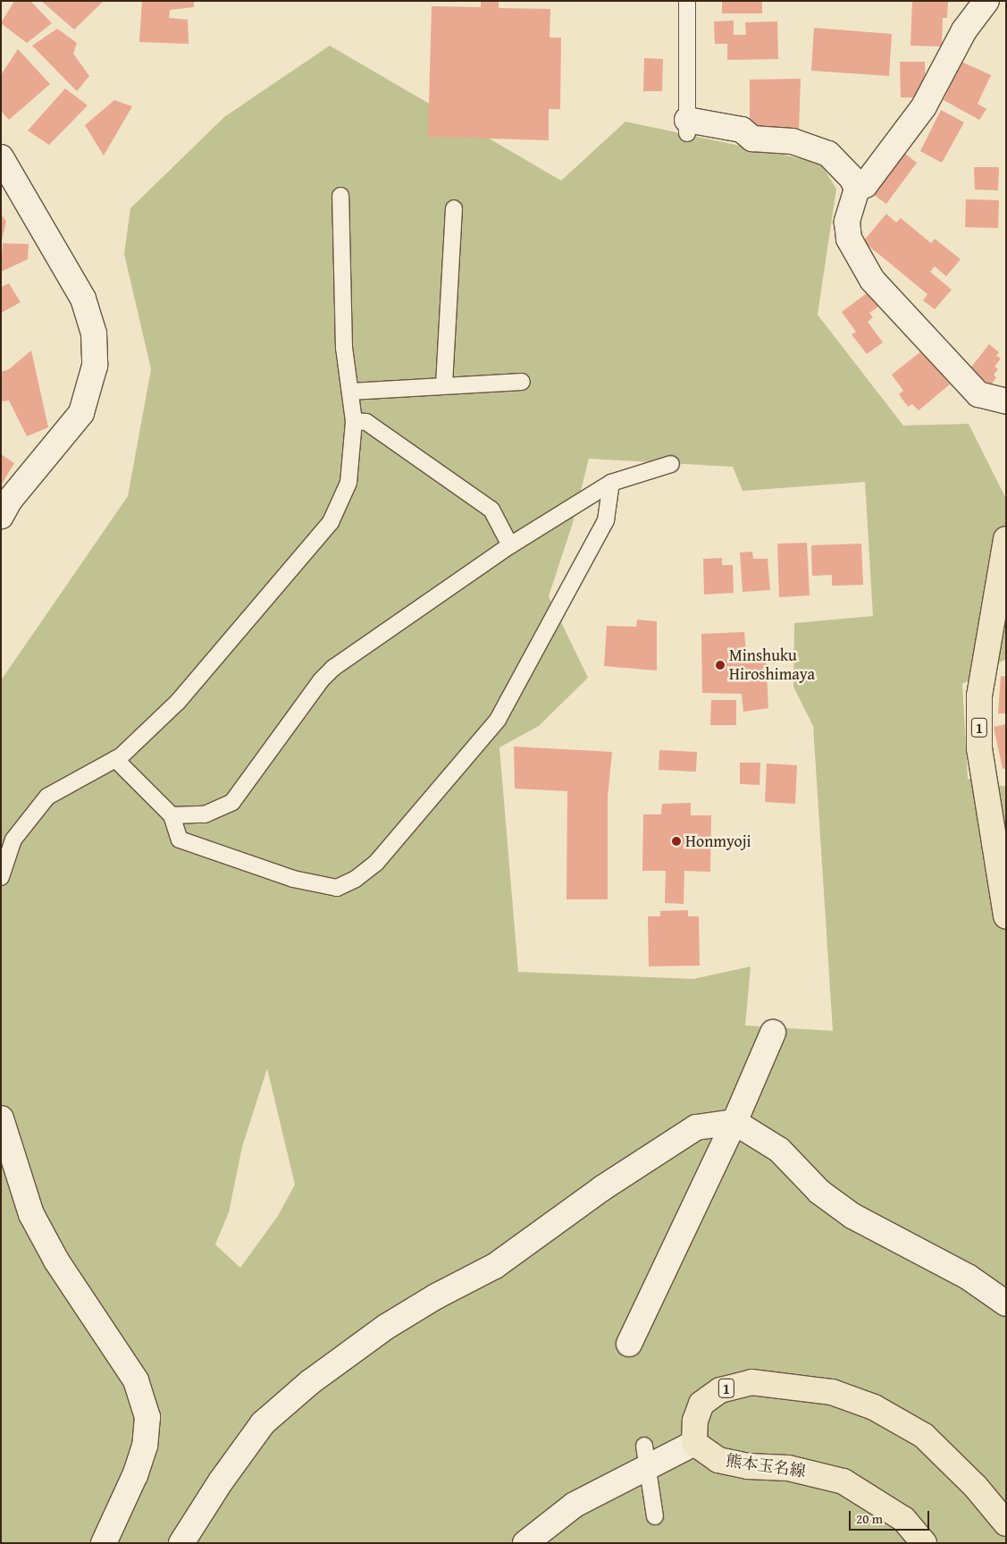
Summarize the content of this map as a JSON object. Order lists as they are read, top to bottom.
{
  "streets": {
    "main road": ["1", "熊本玉名線"]
  },
  "crossings": [
    ["1", "熊本玉名線"]
  ],
  "places": ["Minshuku Hiroshimaya", "Honmyoji"],
  "scale_bar": "20 m"
}
